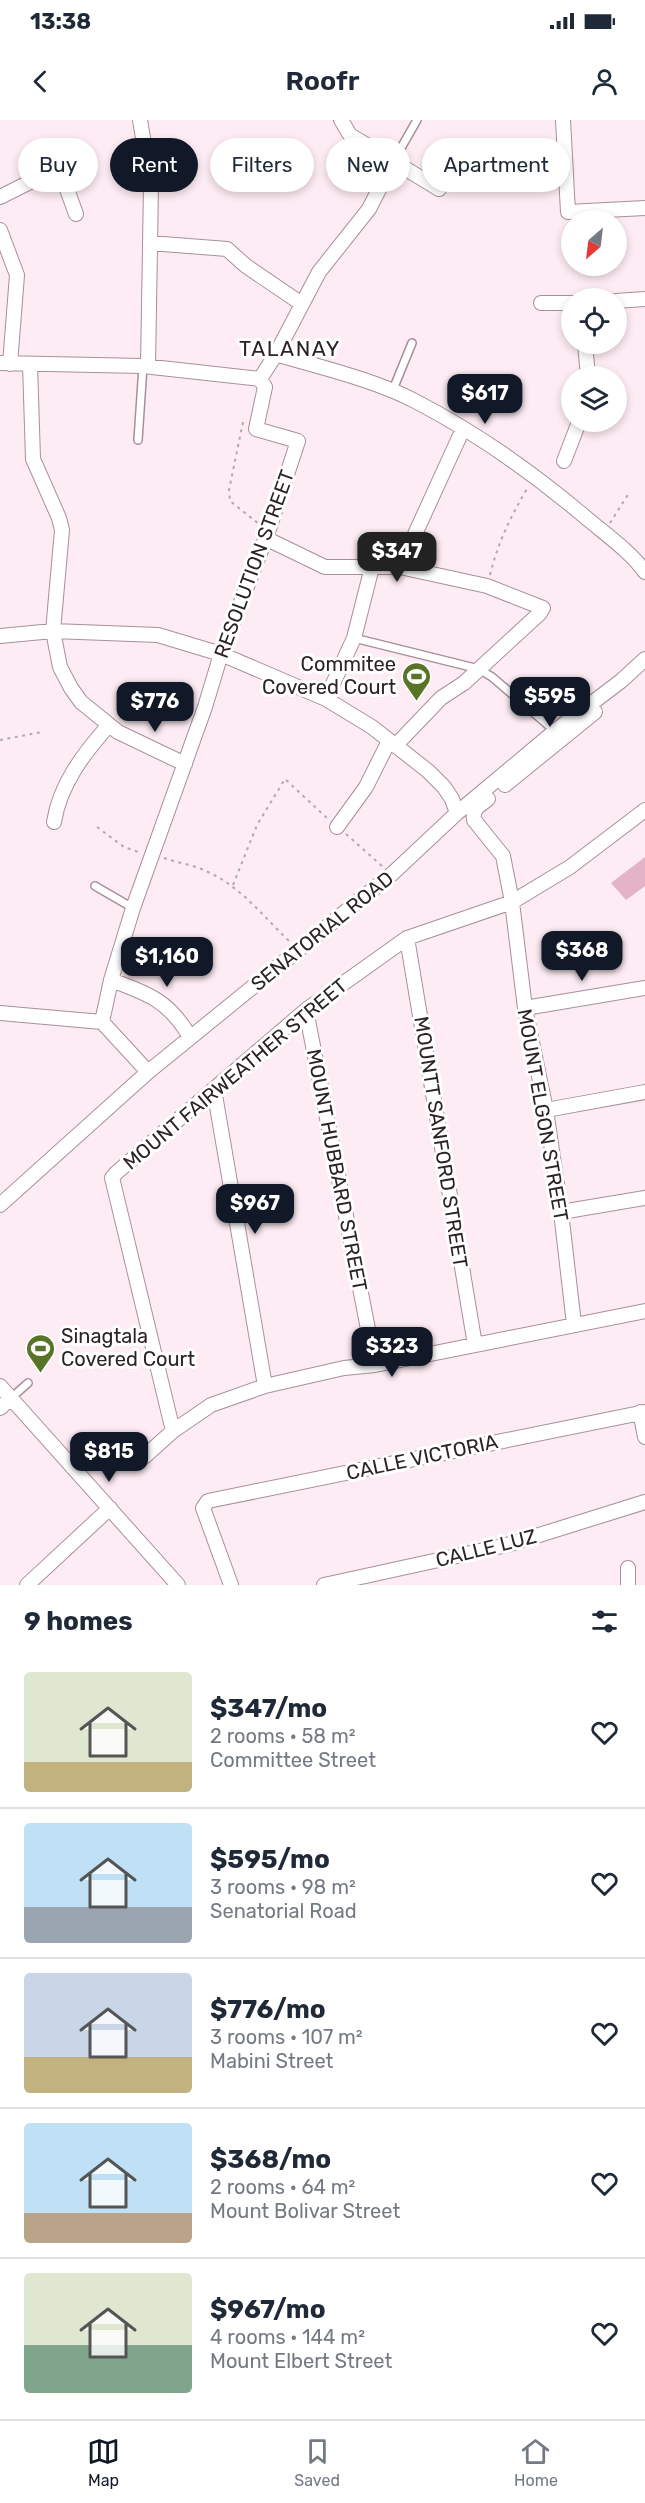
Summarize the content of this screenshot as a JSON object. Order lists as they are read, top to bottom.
{
  "streets": {
    "street": [
      "RESOLUTION STREET",
      "SENATORIAL ROAD",
      "MOUNT FAIRWEATHER STREET",
      "MOUNT ELGON STREET",
      "MOUNTT SANFORD STREET",
      "MOUNT HUBBARD STREET",
      "CALLE VICTORIA",
      "CALLE LUZ"
    ]
  },
  "crossings": [
    ["MOUNT FAIRWEATHER STREET", "MOUNT ELGON STREET"],
    ["MOUNT FAIRWEATHER STREET", "MOUNTT SANFORD STREET"],
    ["MOUNT FAIRWEATHER STREET", "MOUNT HUBBARD STREET"]
  ],
  "districts": ["TALANAY"],
  "places": {
    "sports": ["Commitee Covered Court", "Sinagtala Covered Court"]
  },
  "north": "bottom left",
  "page": {
    "status": "13:38",
    "header": "Roofr",
    "chip": [
      "Buy",
      "Rent",
      "Filters",
      "New",
      "Apartment"
    ],
    "price": [
      "$617",
      "$347",
      "$595",
      "$776",
      "$368",
      "$1,160",
      "$967",
      "$323",
      "$815"
    ],
    "heading": "9 homes",
    "list": [
      {
        "name": "$347/mo",
        "note": "2 rooms · 58 m² · Committee Street"
      },
      {
        "name": "$595/mo",
        "note": "3 rooms · 98 m² · Senatorial Road"
      },
      {
        "name": "$776/mo",
        "note": "3 rooms · 107 m² · Mabini Street"
      },
      {
        "name": "$368/mo",
        "note": "2 rooms · 64 m² · Mount Bolivar Street"
      },
      {
        "name": "$967/mo",
        "note": "4 rooms · 144 m² · Mount Elbert Street"
      }
    ],
    "tabs": ["Map", "Saved", "Home"]
  }
}
